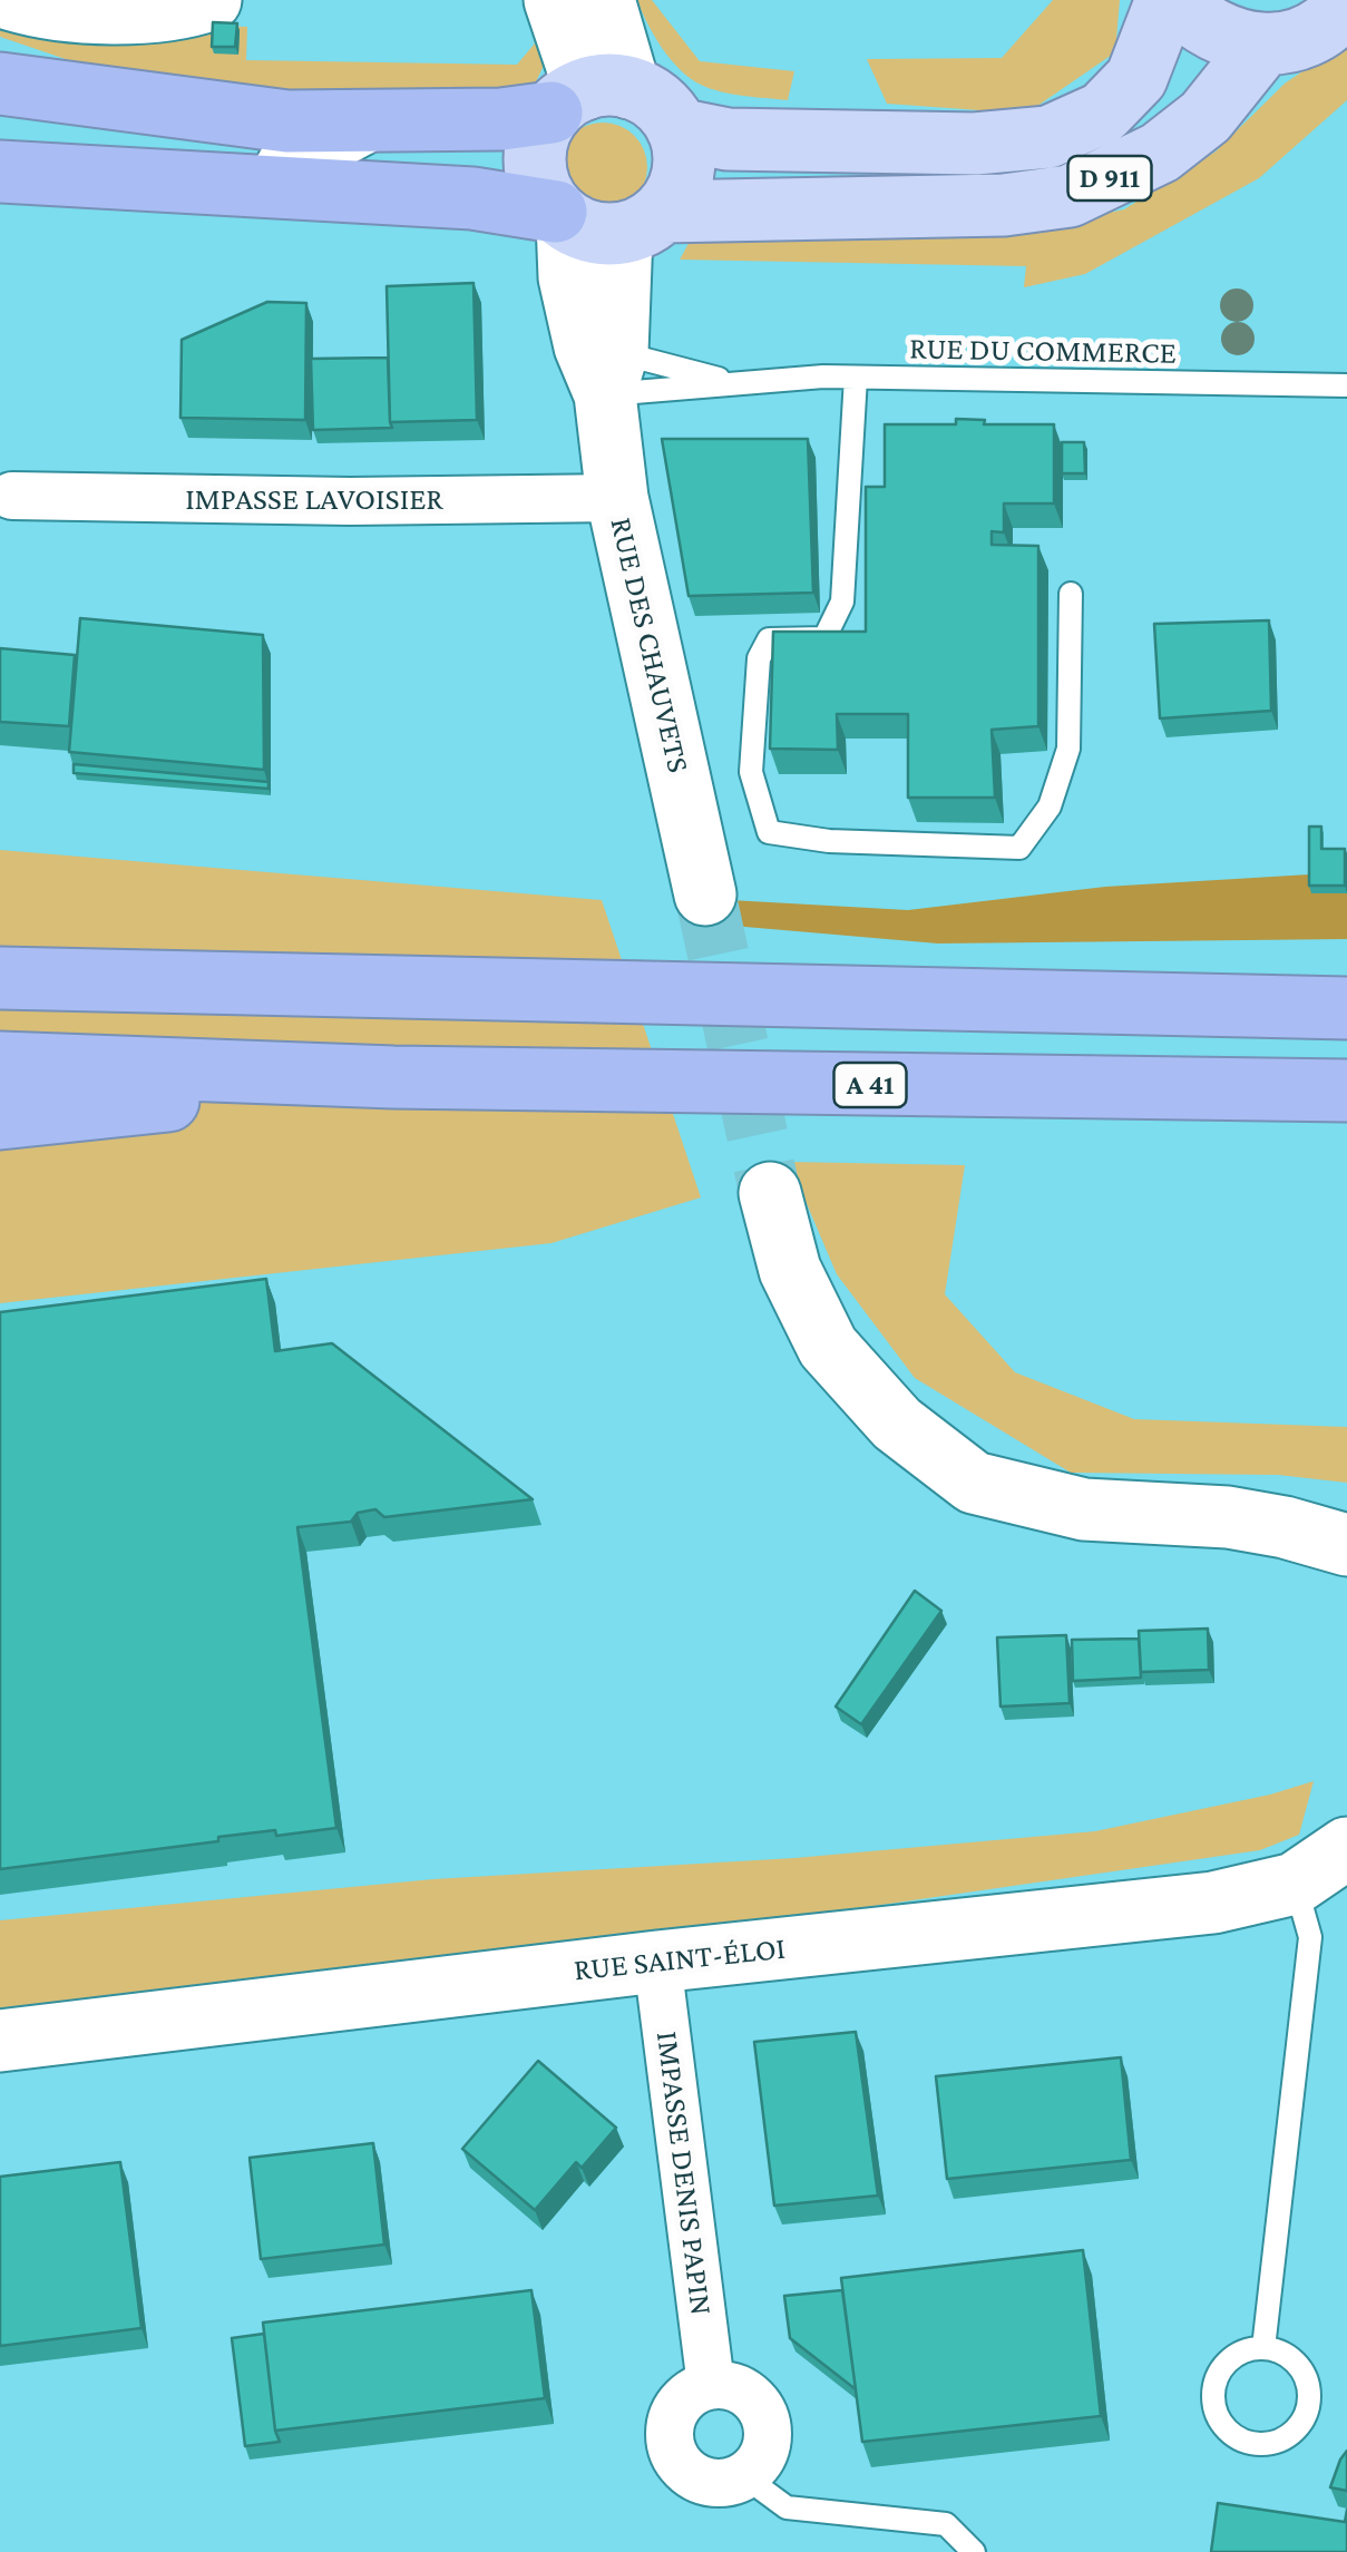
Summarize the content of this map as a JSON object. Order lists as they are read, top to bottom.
{
  "streets": {
    "highway": ["A 41"],
    "main road": ["D 911", "RUE DES CHAUVETS", "RUE SAINT-ÉLOI"],
    "street": ["IMPASSE LAVOISIER", "IMPASSE DENIS PAPIN"],
    "lane": ["RUE DU COMMERCE"]
  },
  "crossings": [
    ["D 911", "RUE DES CHAUVETS"],
    ["RUE DU COMMERCE", "RUE DES CHAUVETS"],
    ["IMPASSE LAVOISIER", "RUE DES CHAUVETS"],
    ["RUE SAINT-ÉLOI", "IMPASSE DENIS PAPIN"]
  ]
}
